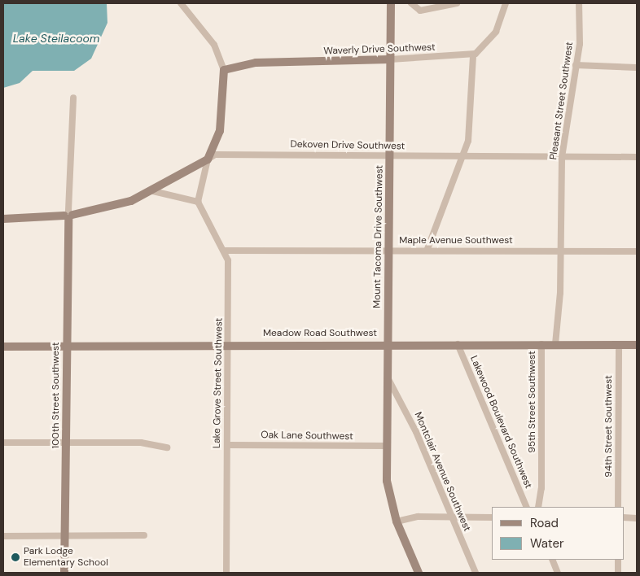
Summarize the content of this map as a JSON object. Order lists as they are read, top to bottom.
{
  "streets": {
    "street": [
      "Waverly Drive Southwest",
      "Pleasant Street Southwest",
      "Dekoven Drive Southwest",
      "Mount Tacoma Drive Southwest",
      "Maple Avenue Southwest",
      "Meadow Road Southwest",
      "Lake Grove Street Southwest",
      "100th Street Southwest",
      "95th Street Southwest",
      "Lakewood Boulevard Southwest",
      "94th Street Southwest",
      "Oak Lane Southwest",
      "Montclair Avenue Southwest"
    ]
  },
  "crossings": [
    ["Waverly Drive Southwest", "Mount Tacoma Drive Southwest"],
    ["Pleasant Street Southwest", "Dekoven Drive Southwest"],
    ["Pleasant Street Southwest", "Maple Avenue Southwest"],
    ["Dekoven Drive Southwest", "Mount Tacoma Drive Southwest"],
    ["Dekoven Drive Southwest", "100th Street Southwest"],
    ["Mount Tacoma Drive Southwest", "Maple Avenue Southwest"],
    ["Mount Tacoma Drive Southwest", "Meadow Road Southwest"],
    ["Mount Tacoma Drive Southwest", "Oak Lane Southwest"],
    ["Mount Tacoma Drive Southwest", "Montclair Avenue Southwest"],
    ["Maple Avenue Southwest", "Lake Grove Street Southwest"],
    ["Meadow Road Southwest", "Lake Grove Street Southwest"],
    ["Meadow Road Southwest", "100th Street Southwest"],
    ["Meadow Road Southwest", "95th Street Southwest"],
    ["Meadow Road Southwest", "Lakewood Boulevard Southwest"],
    ["Meadow Road Southwest", "94th Street Southwest"],
    ["Lake Grove Street Southwest", "Oak Lane Southwest"]
  ],
  "water": ["Lake Steilacoom"],
  "places": ["Park Lodge Elementary School"],
  "legend": ["Road", "Water"]
}
